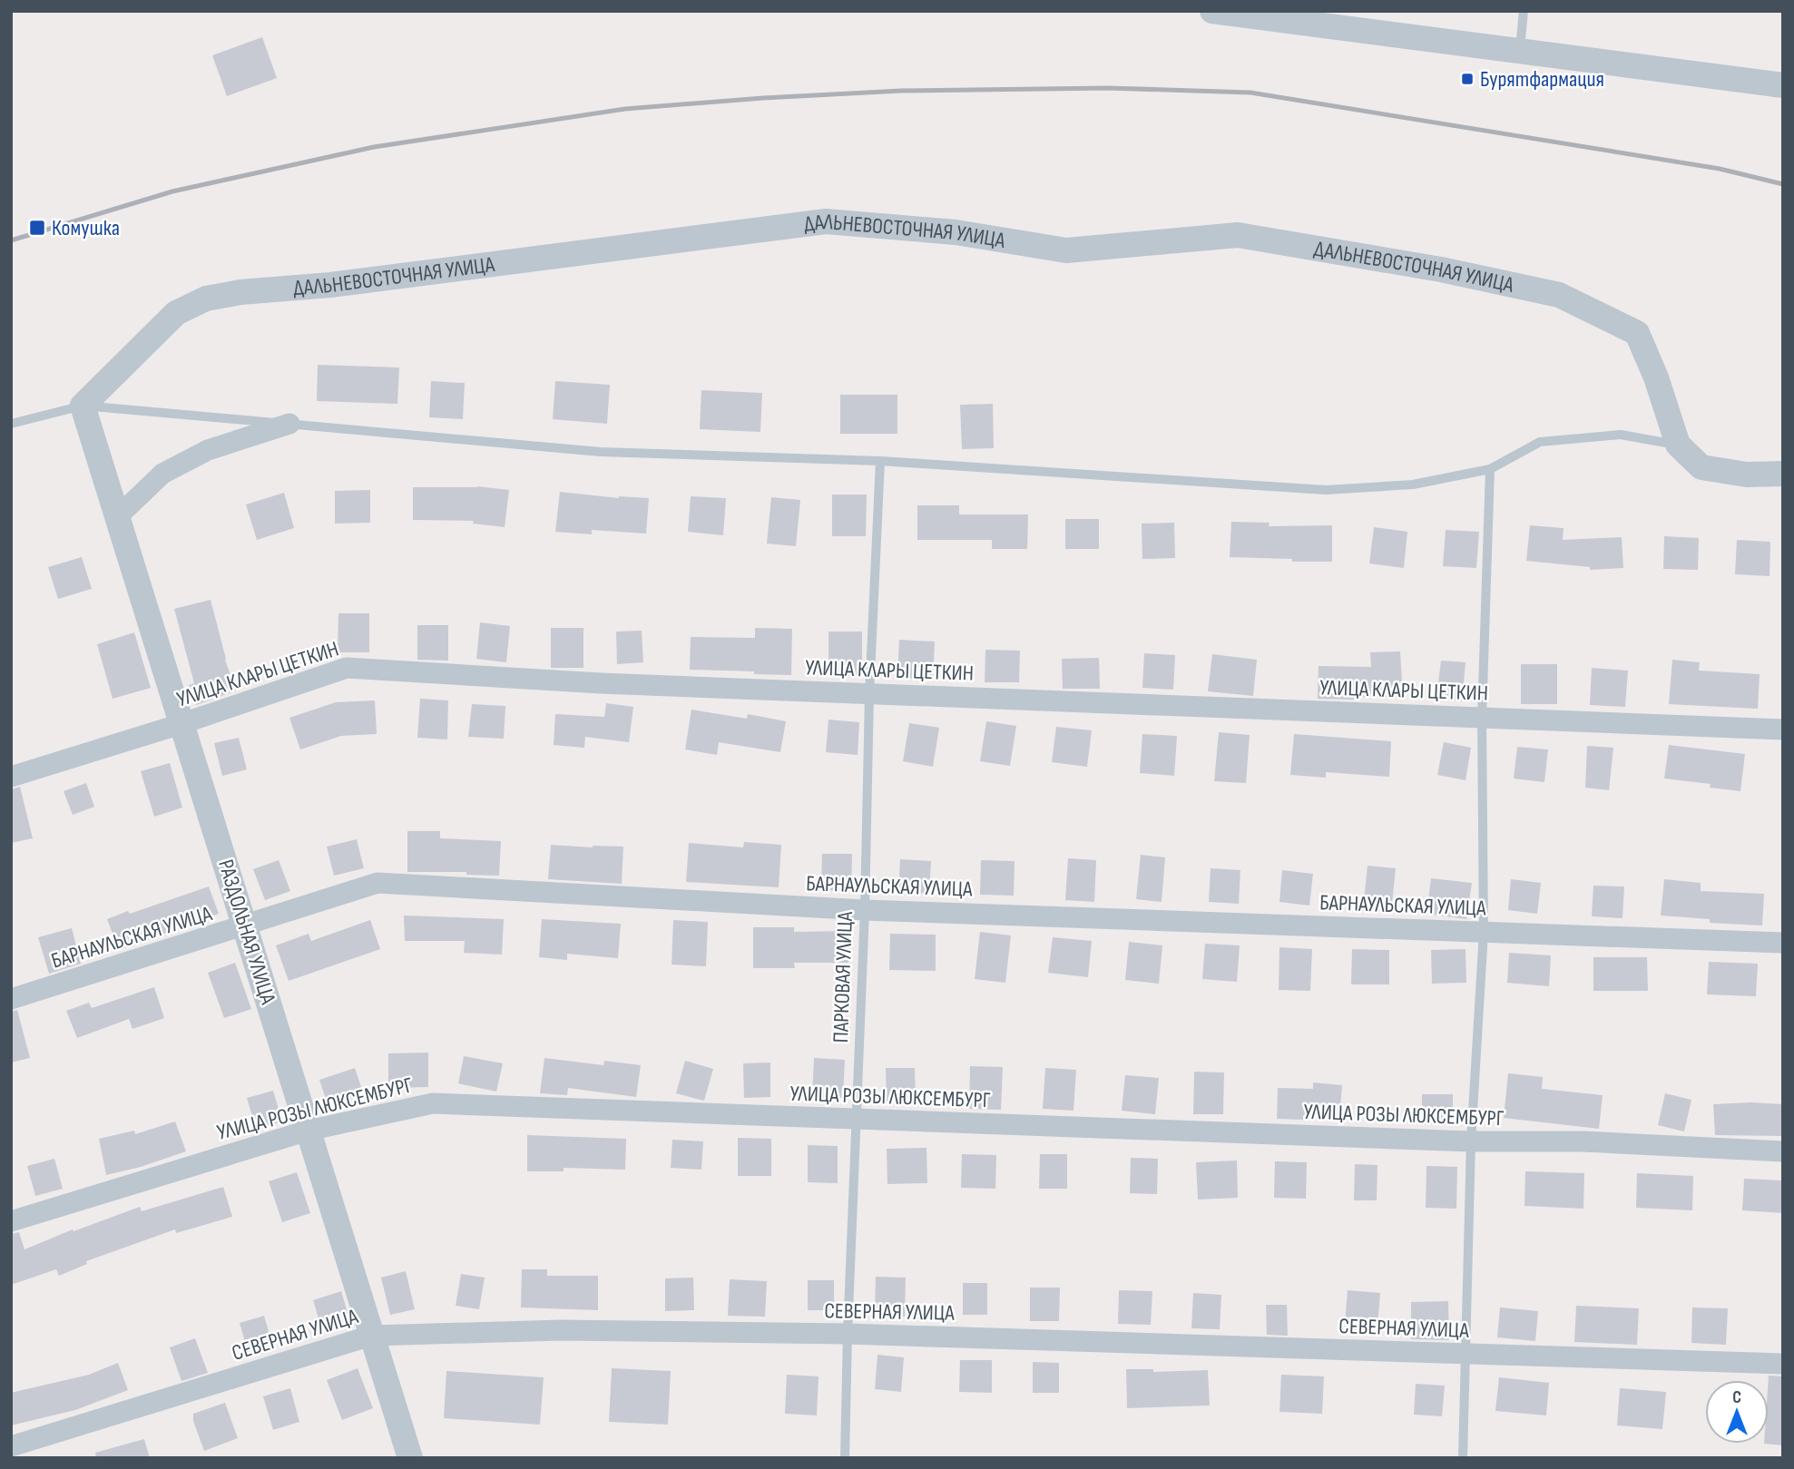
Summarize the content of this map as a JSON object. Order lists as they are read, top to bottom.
{
  "streets": {
    "street": [
      "ДАЛЬНЕВОСТОЧНАЯ УЛИЦА",
      "УЛИЦА КЛАРЫ ЦЕТКИН",
      "БАРНАУЛЬСКАЯ УЛИЦА",
      "РАЗДОЛЬНАЯ УЛИЦА",
      "УЛИЦА РОЗЫ ЛЮКСЕМБУРГ",
      "СЕВЕРНАЯ УЛИЦА"
    ],
    "lane": ["ПАРКОВАЯ УЛИЦА"]
  },
  "crossings": [
    ["ДАЛЬНЕВОСТОЧНАЯ УЛИЦА", "РАЗДОЛЬНАЯ УЛИЦА"],
    ["УЛИЦА КЛАРЫ ЦЕТКИН", "РАЗДОЛЬНАЯ УЛИЦА"],
    ["УЛИЦА КЛАРЫ ЦЕТКИН", "ПАРКОВАЯ УЛИЦА"],
    ["БАРНАУЛЬСКАЯ УЛИЦА", "РАЗДОЛЬНАЯ УЛИЦА"],
    ["БАРНАУЛЬСКАЯ УЛИЦА", "ПАРКОВАЯ УЛИЦА"],
    ["РАЗДОЛЬНАЯ УЛИЦА", "УЛИЦА РОЗЫ ЛЮКСЕМБУРГ"],
    ["РАЗДОЛЬНАЯ УЛИЦА", "СЕВЕРНАЯ УЛИЦА"],
    ["ПАРКОВАЯ УЛИЦА", "УЛИЦА РОЗЫ ЛЮКСЕМБУРГ"],
    ["ПАРКОВАЯ УЛИЦА", "СЕВЕРНАЯ УЛИЦА"]
  ],
  "places": {
    "transit": ["Бурятфармация", "Комушка"]
  },
  "north": "top"
}
